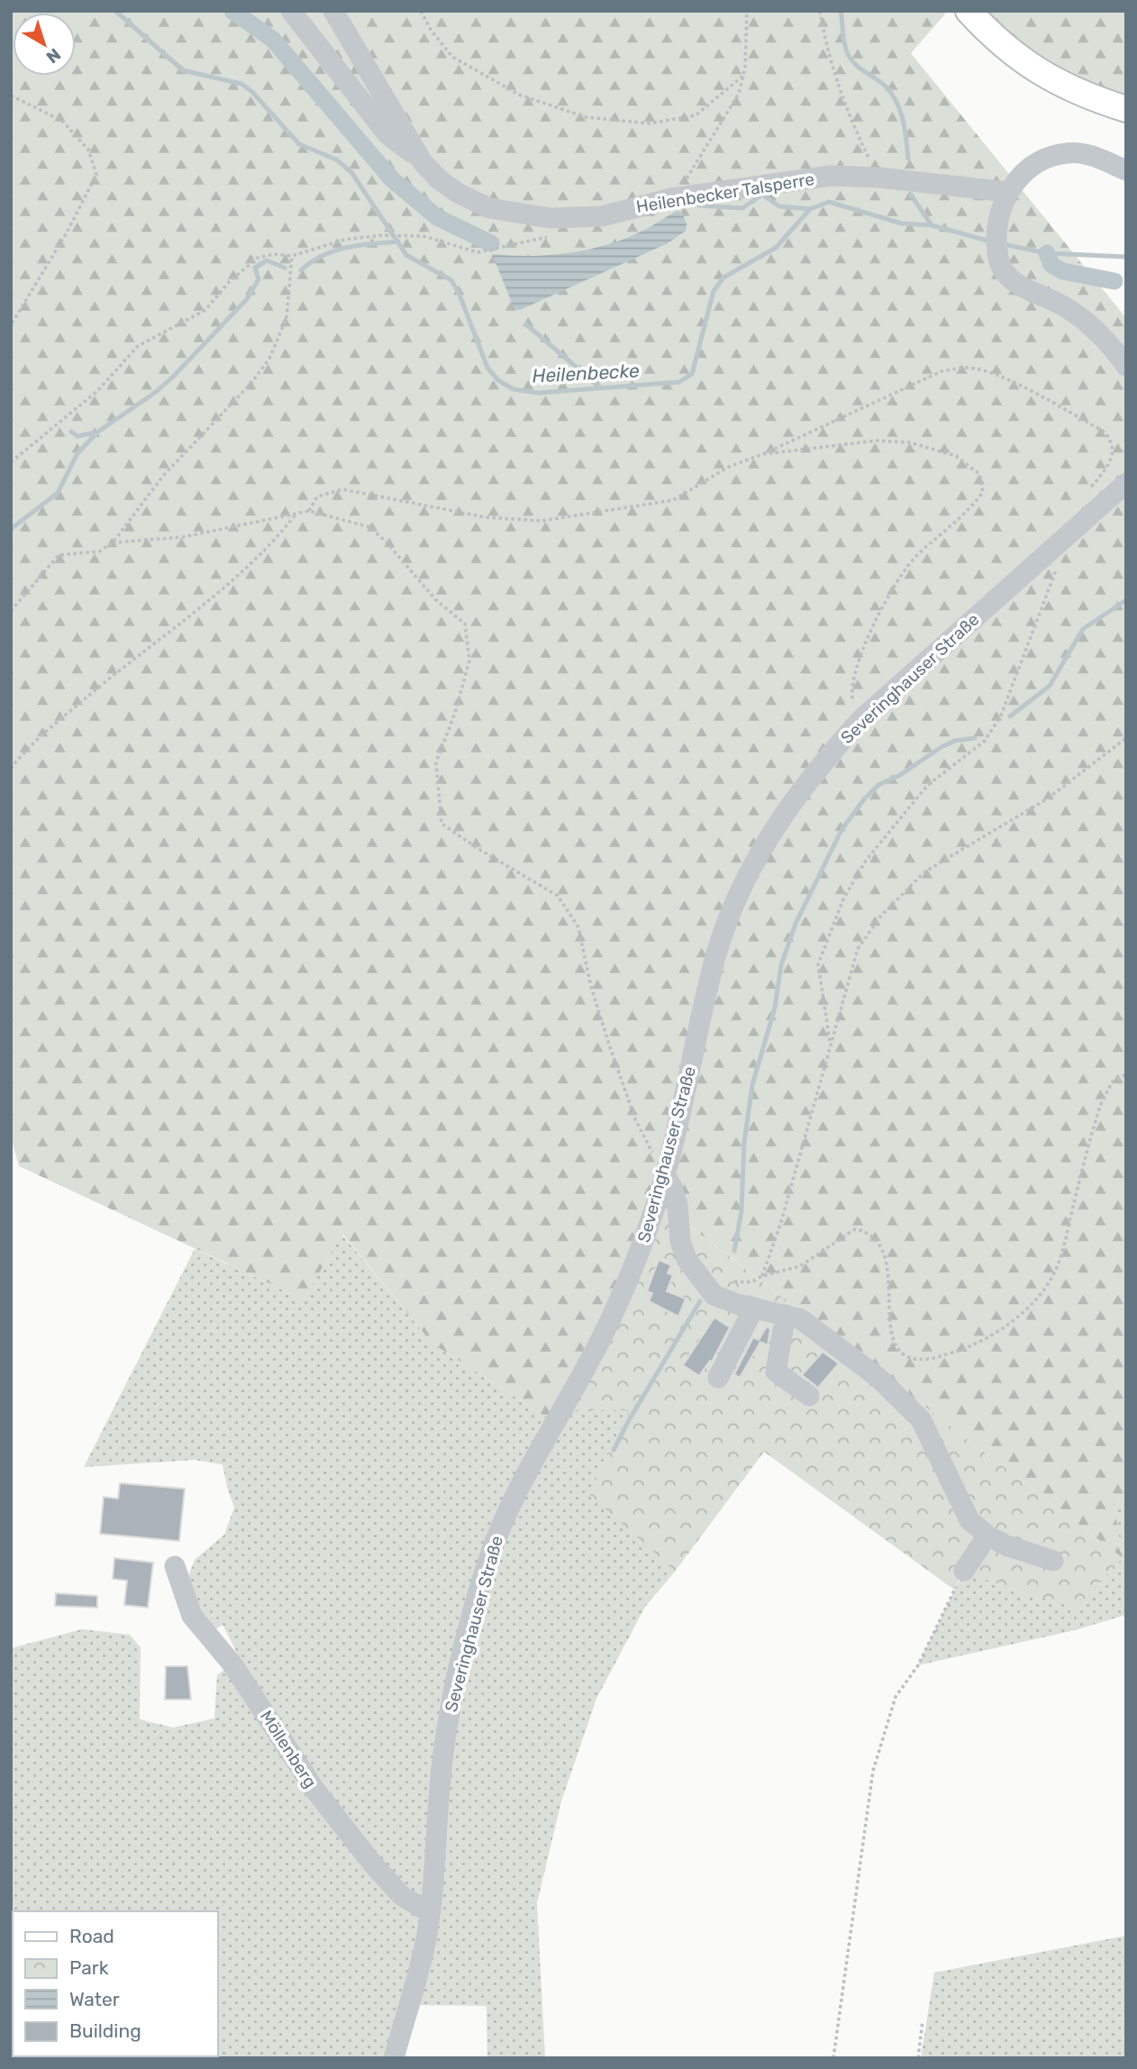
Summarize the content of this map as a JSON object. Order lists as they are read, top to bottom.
{
  "streets": {
    "street": ["Heilenbecker Talsperre", "Severinghauser Straße", "Möllenberg"]
  },
  "crossings": [
    ["Severinghauser Straße", "Möllenberg"]
  ],
  "water": ["Heilenbecke"],
  "legend": [
    "Road",
    "Park",
    "Water",
    "Building"
  ],
  "north": "bottom right"
}
